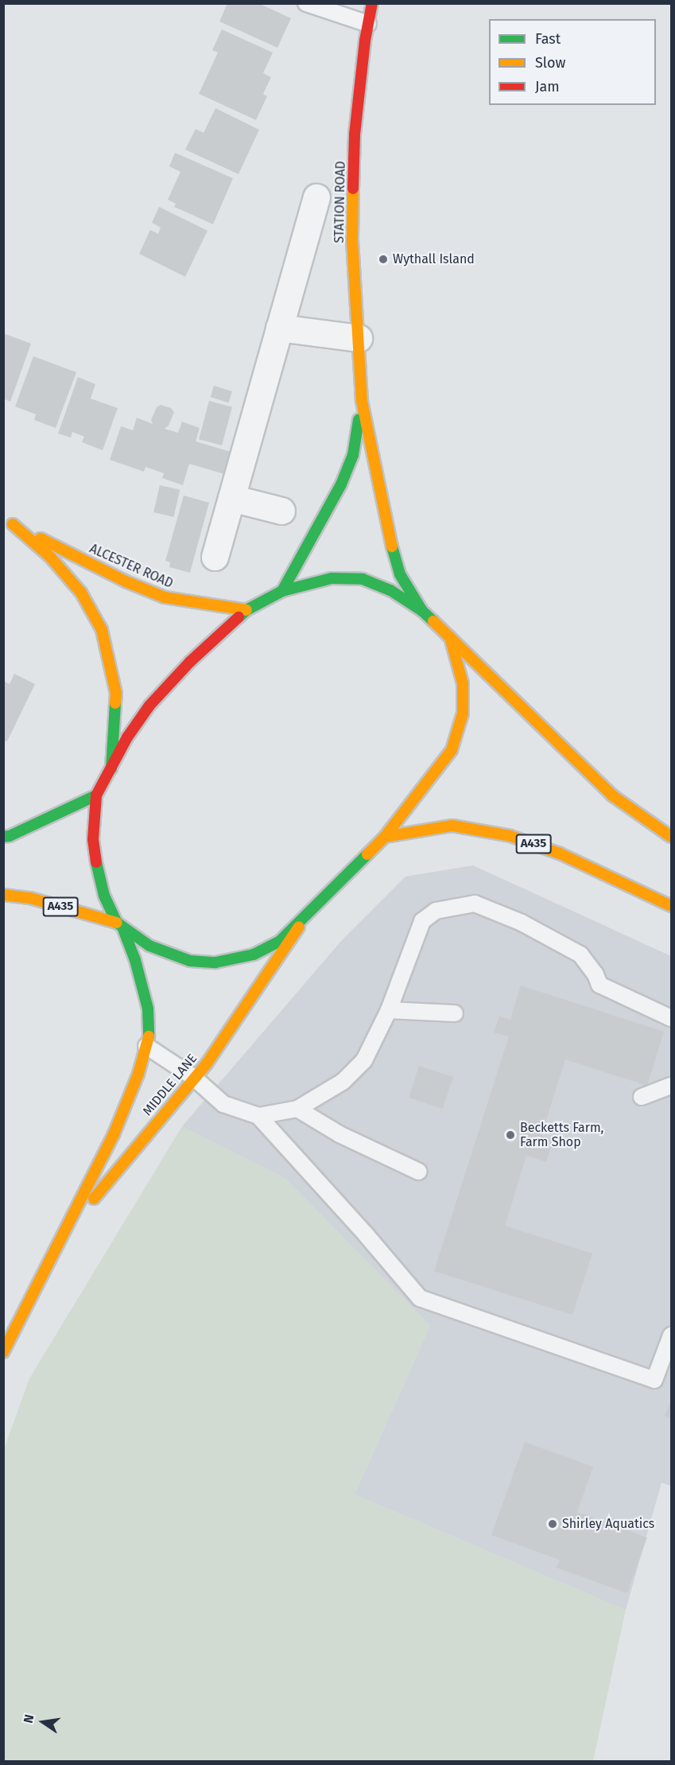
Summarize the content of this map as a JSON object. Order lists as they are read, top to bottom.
{
  "streets": {
    "main road": [
      "STATION ROAD",
      "ALCESTER ROAD",
      "A435",
      "MIDDLE LANE"
    ]
  },
  "crossings": [
    ["A435", "MIDDLE LANE"]
  ],
  "places": ["Wythall Island", "Becketts Farm, Farm Shop", "Shirley Aquatics"],
  "legend": ["Fast", "Slow", "Jam"],
  "north": "left"
}
